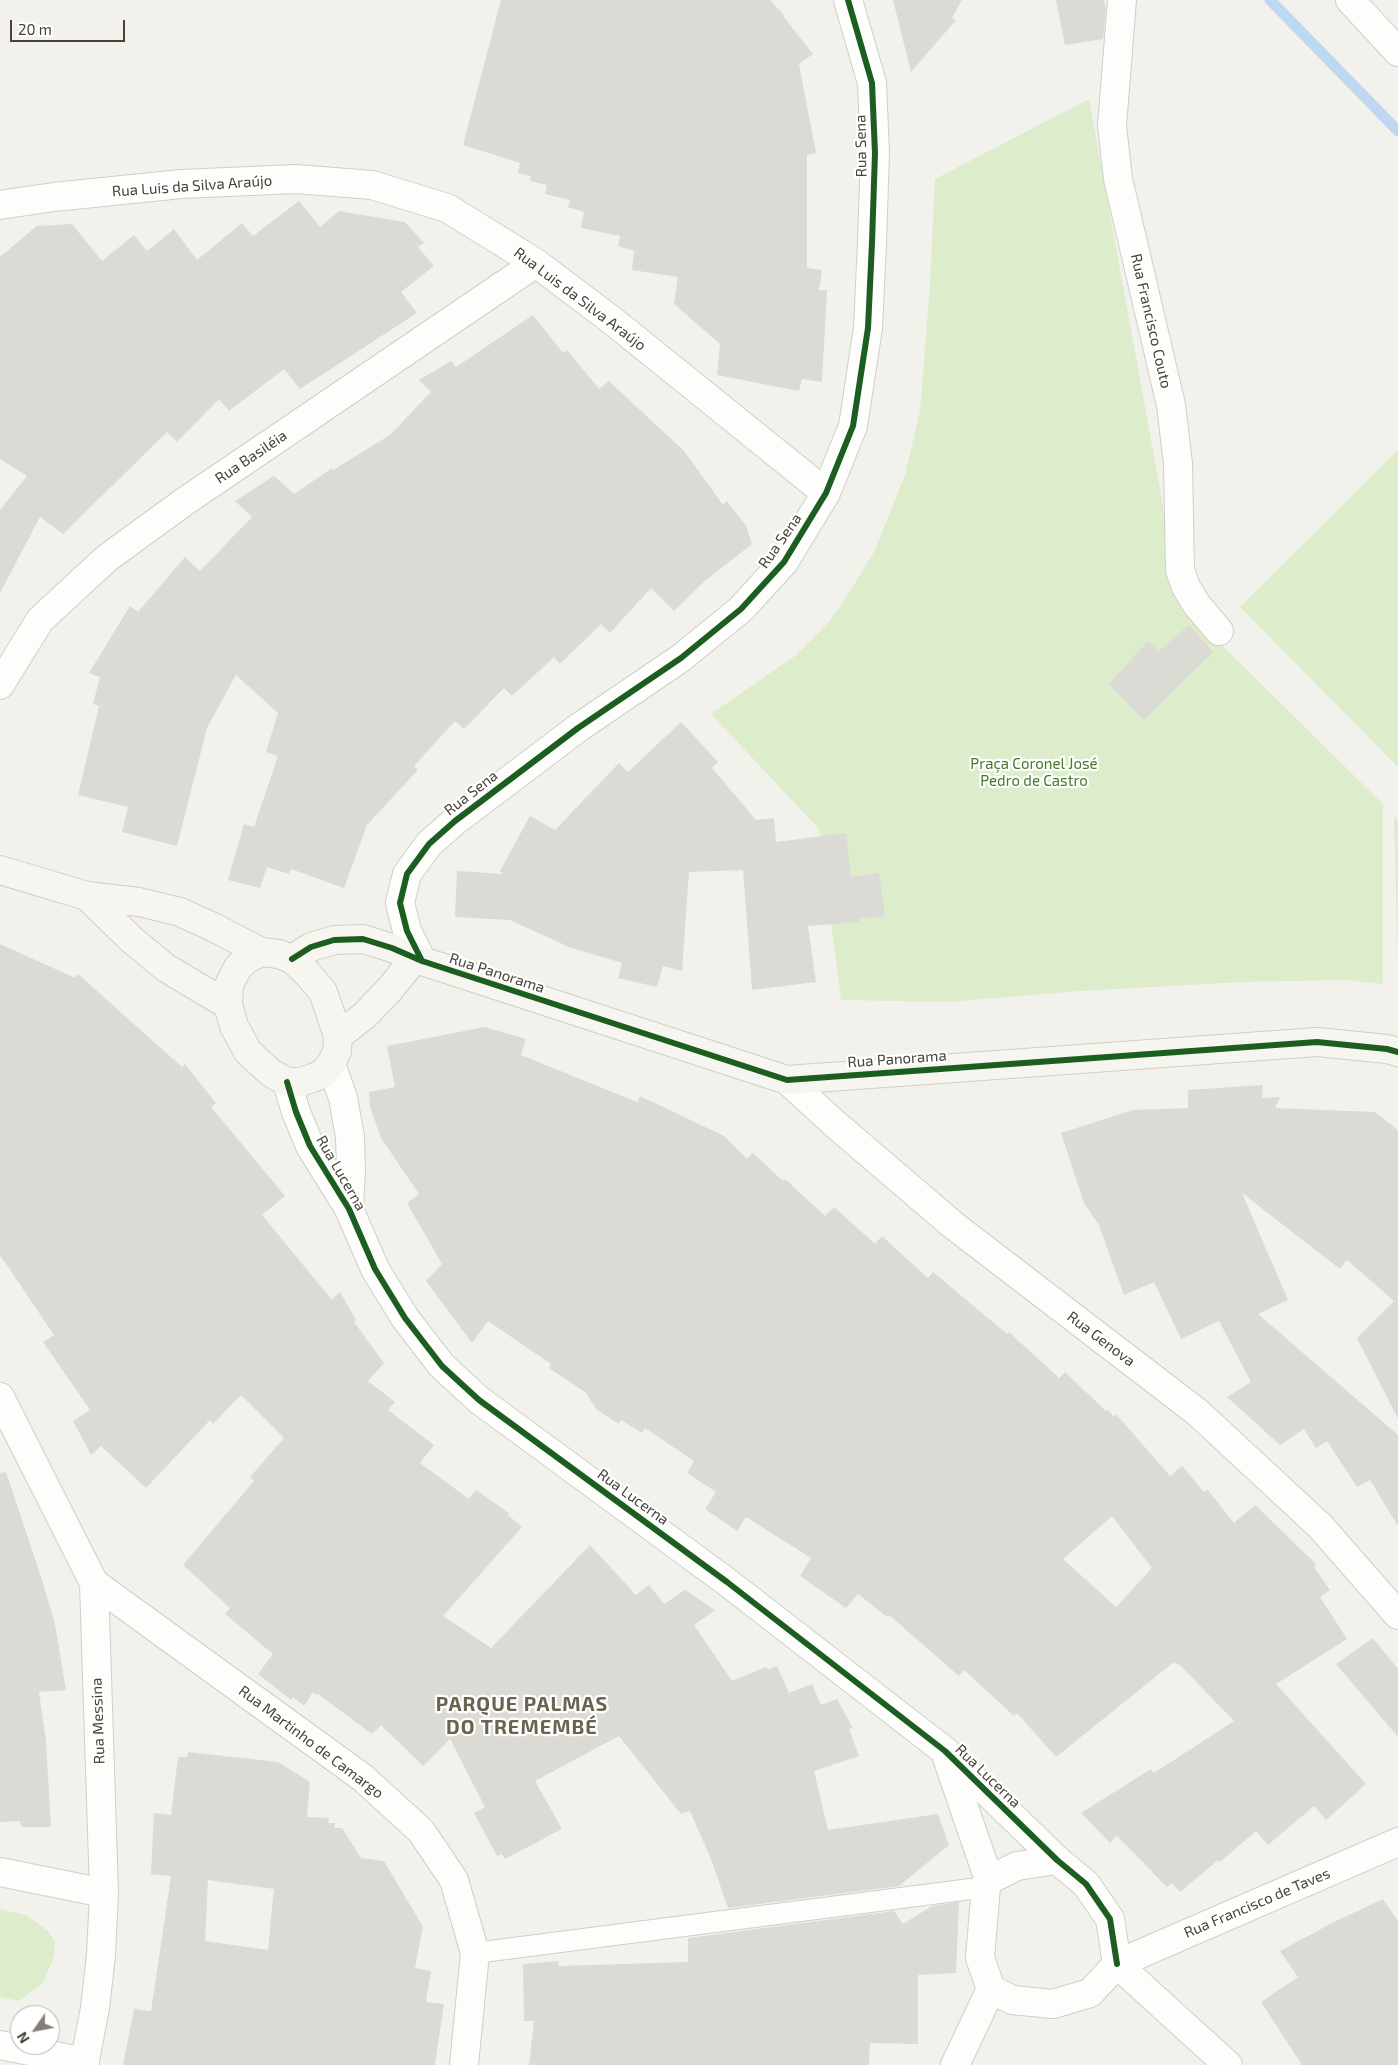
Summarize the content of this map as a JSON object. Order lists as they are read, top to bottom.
{
  "streets": {
    "street": [
      "Rua Sena",
      "Rua Luis da Silva Araújo",
      "Rua Francisco Couto",
      "Rua Basiléia",
      "Rua Panorama",
      "Rua Lucerna",
      "Rua Genova",
      "Rua Messina",
      "Rua Martinho de Camargo",
      "Rua Francisco de Taves"
    ]
  },
  "crossings": [
    ["Rua Sena", "Rua Luis da Silva Araújo"],
    ["Rua Sena", "Rua Panorama"],
    ["Rua Luis da Silva Araújo", "Rua Basiléia"],
    ["Rua Panorama", "Rua Lucerna"],
    ["Rua Panorama", "Rua Genova"],
    ["Rua Lucerna", "Rua Francisco de Taves"],
    ["Rua Messina", "Rua Martinho de Camargo"]
  ],
  "districts": ["PARQUE PALMAS DO TREMEMBÉ"],
  "parks": ["Praça Coronel José Pedro de Castro"],
  "scale_bar": "20 m",
  "north": "bottom left"
}
